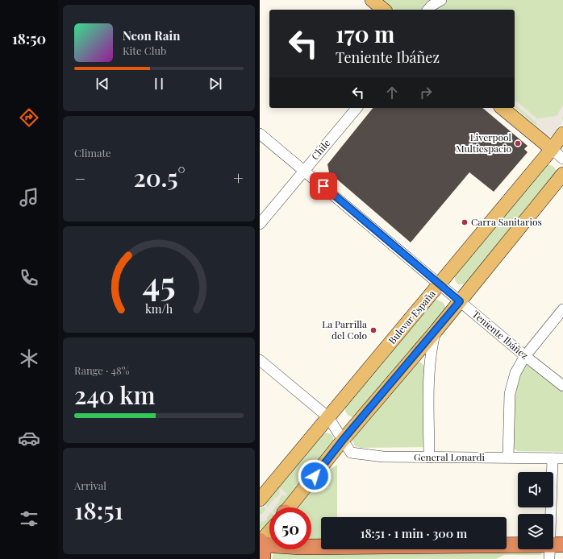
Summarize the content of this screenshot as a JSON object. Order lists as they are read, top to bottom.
{
  "streets": {
    "main road": ["Bulevar España"],
    "street": ["Chile", "Teniente Ibáñez", "General Lonardi"]
  },
  "crossings": [
    ["Chile", "Teniente Ibáñez"],
    ["Bulevar España", "Teniente Ibáñez"],
    ["Bulevar España", "General Lonardi"]
  ],
  "places": ["Liverpool Multiespacio", "Carra Sanitarios", "La Parrilla del Colo"],
  "page": {
    "tabs": "18:50",
    "turn": ["170 m", "Teniente Ibáñez"],
    "song": ["Neon Rain", "Kite Club"],
    "tile": [
      "Climate",
      ["Range · 48%", "240 km"],
      ["Arrival", "18:51"]
    ],
    "heat": ["−", "20.5°", "+"],
    "limit": "50",
    "trip": "18:51 · 1 min · 300 m",
    "gauge": ["45", "km/h"]
  }
}
